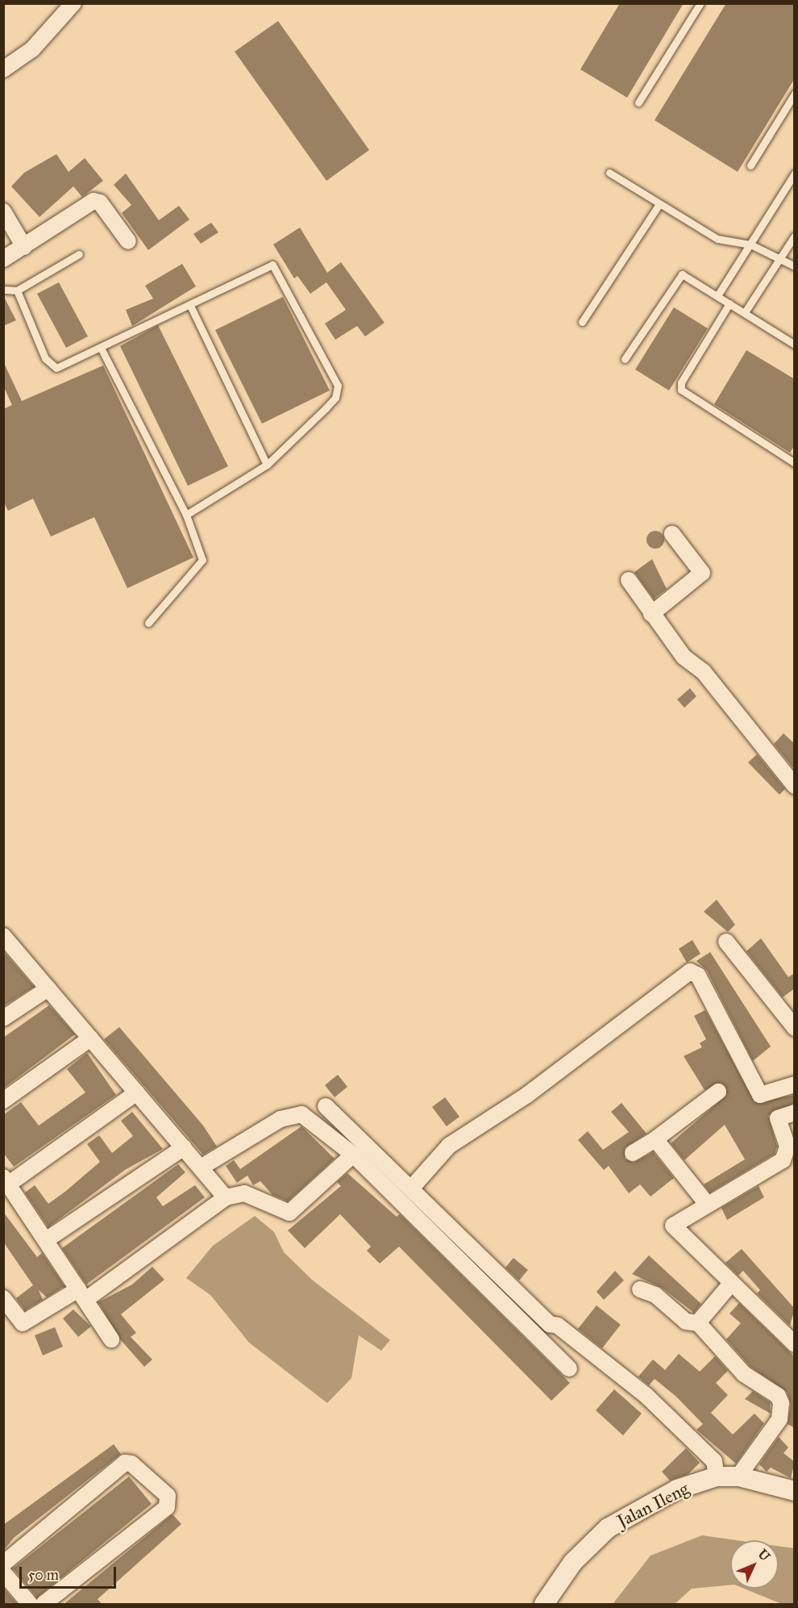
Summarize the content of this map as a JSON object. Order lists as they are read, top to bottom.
{
  "streets": {
    "street": ["Jalan Ileng"]
  },
  "scale_bar": "50 m",
  "north": "top right"
}
